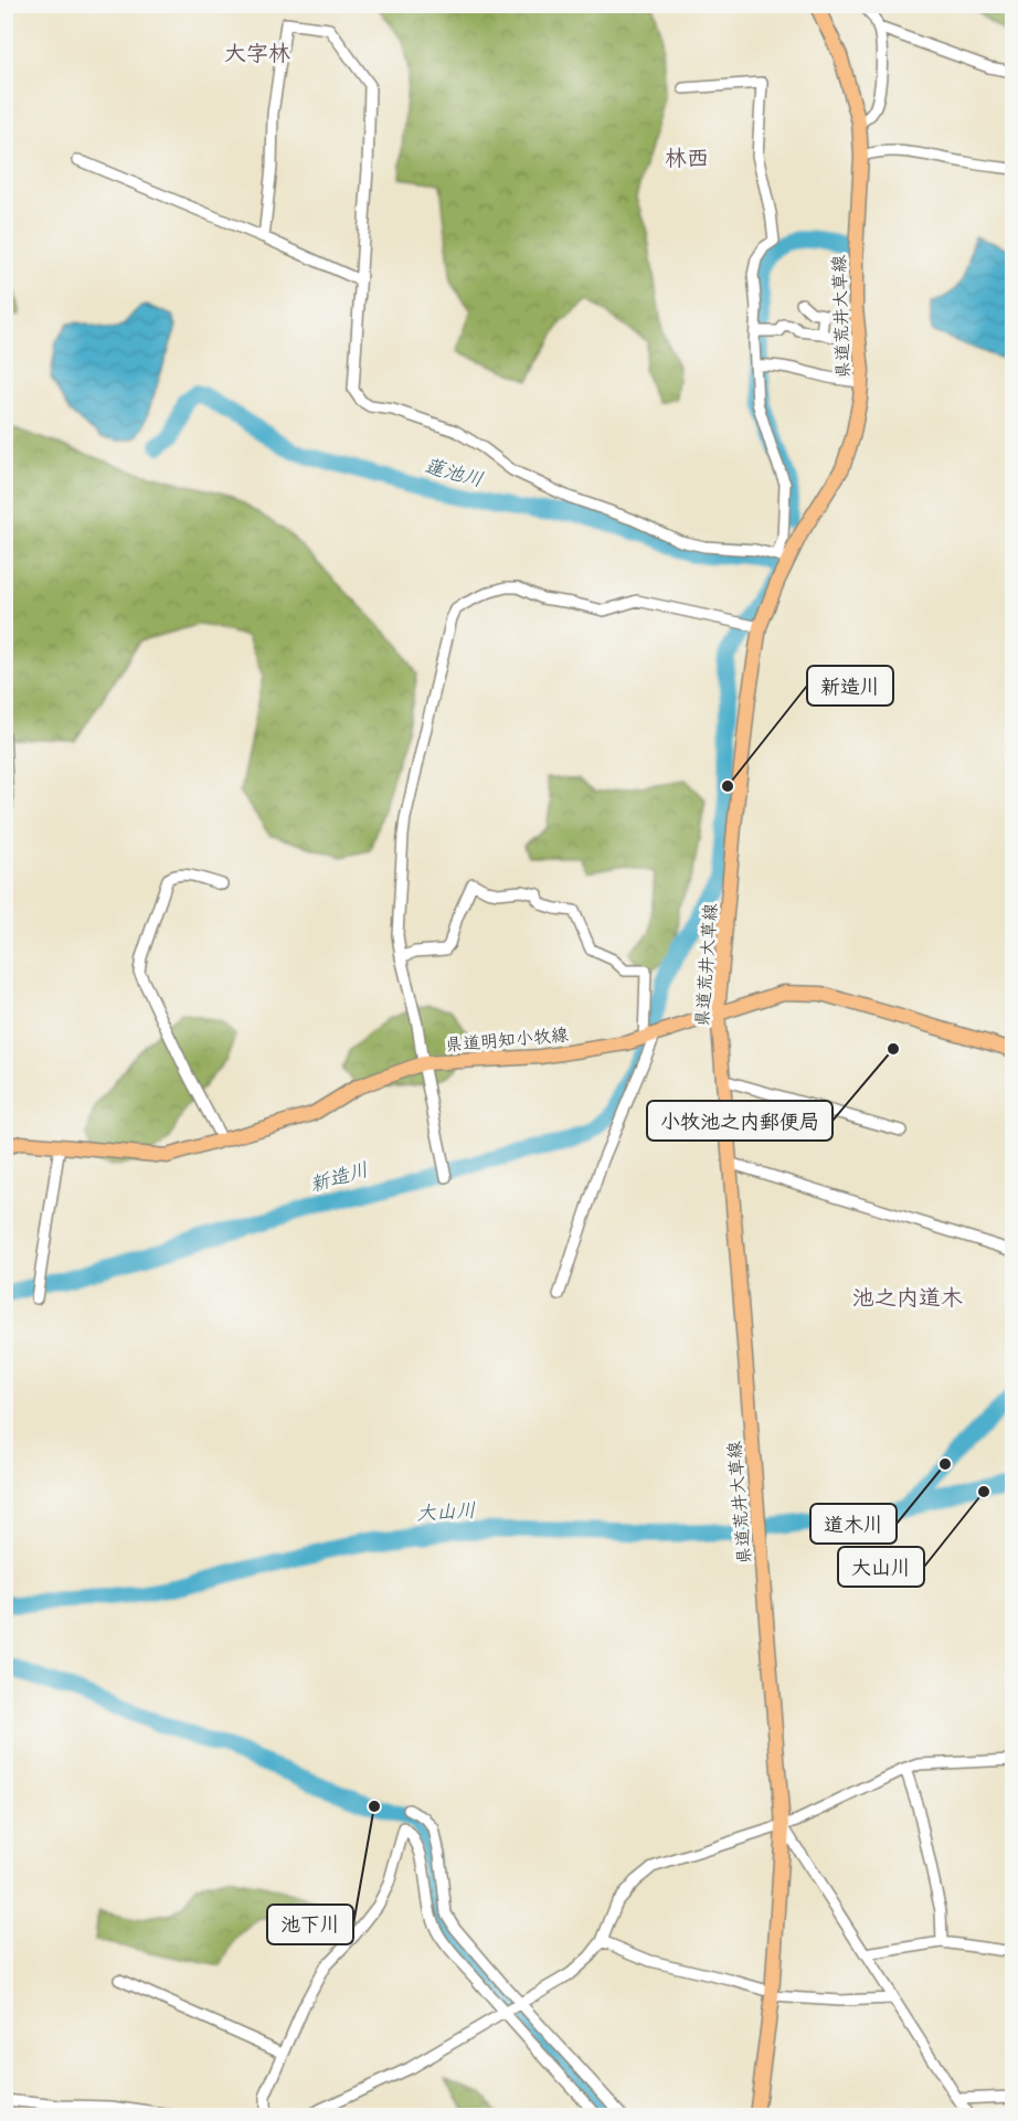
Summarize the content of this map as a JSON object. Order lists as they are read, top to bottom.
{
  "streets": {
    "main road": ["県道荒井大草線", "県道明知小牧線"]
  },
  "crossings": [
    ["県道荒井大草線", "県道明知小牧線"]
  ],
  "districts": ["大字林", "林西", "池之内道木"],
  "water": ["蓮池川", "新造川", "大山川"],
  "places": [
    "新造川",
    "小牧池之内郵便局",
    "道木川",
    "大山川",
    "池下川"
  ]
}
